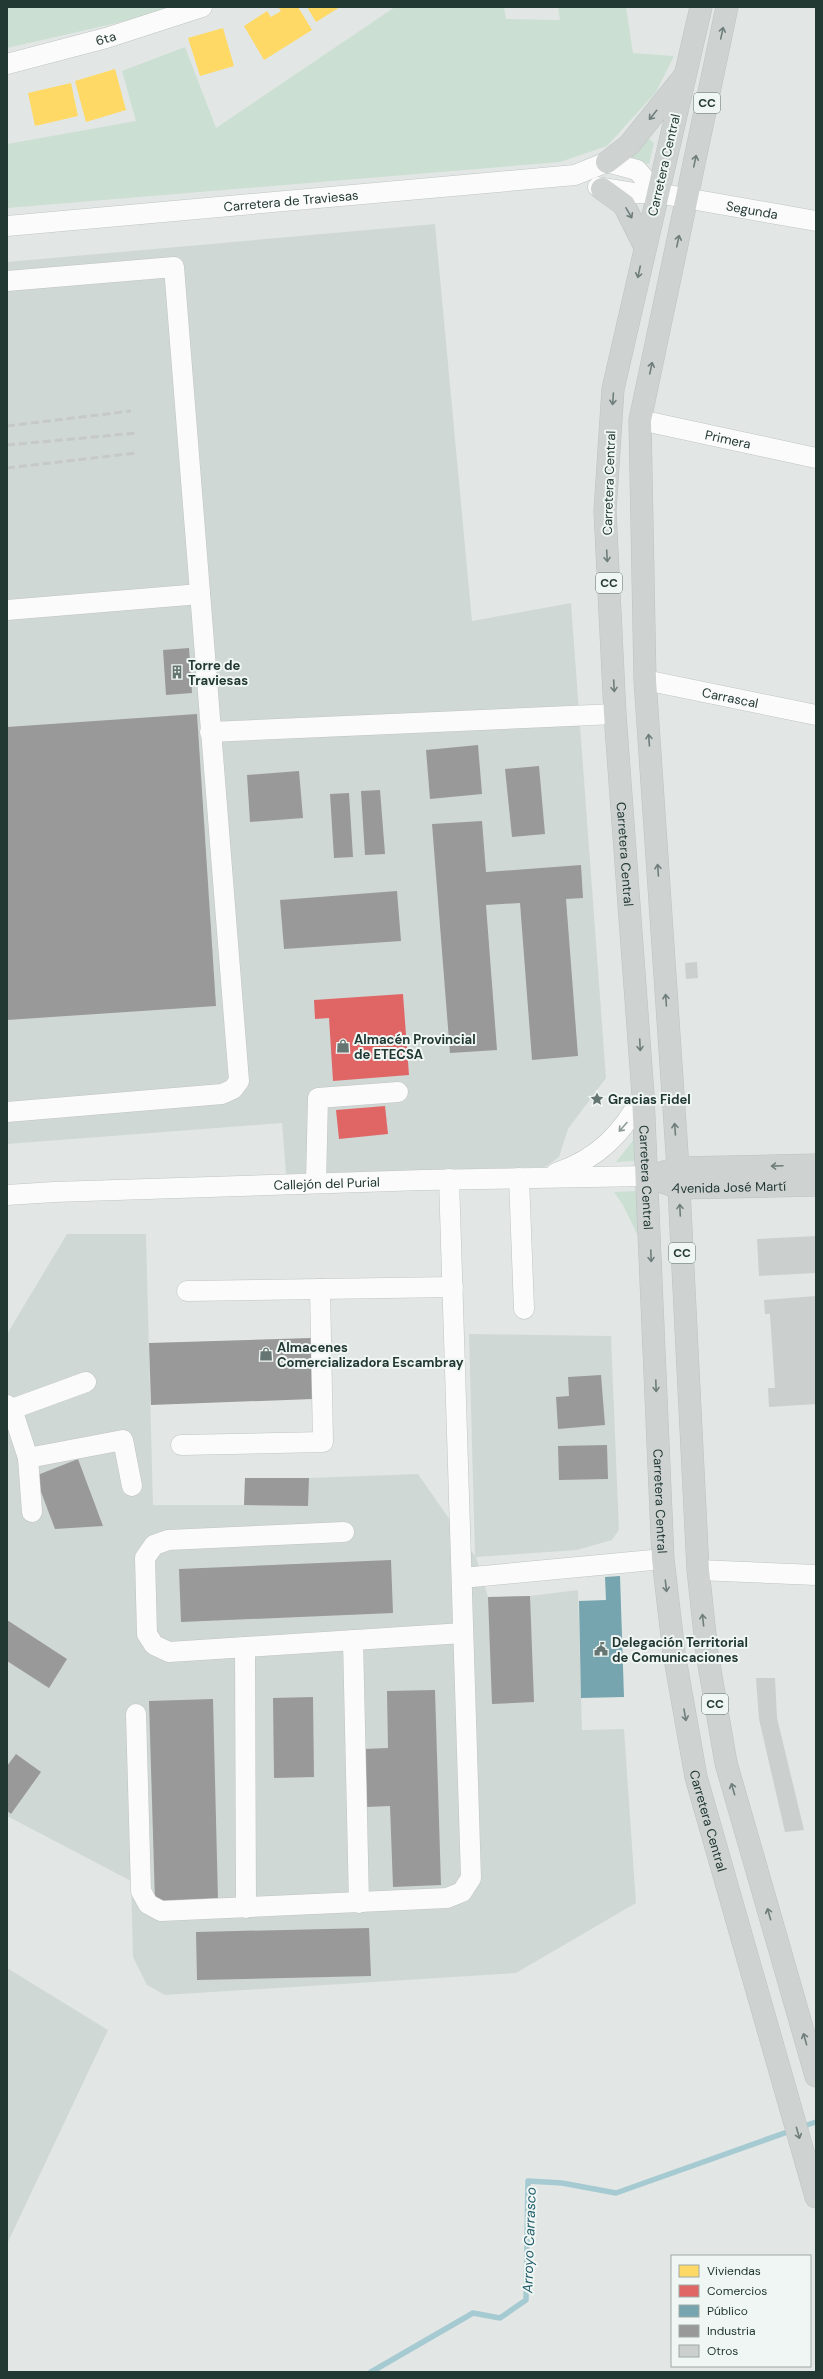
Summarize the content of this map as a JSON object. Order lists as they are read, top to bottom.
{
  "streets": {
    "main road": ["CC", "Carretera Central", "Avenida José Martí"],
    "street": [
      "6ta",
      "Carretera de Traviesas",
      "Segunda",
      "Primera",
      "Carrascal",
      "Callejón del Purial"
    ]
  },
  "crossings": [
    ["CC", "Segunda"],
    ["CC", "Primera"],
    ["CC", "Carrascal"],
    ["CC", "Avenida José Martí"],
    ["Carretera Central", "Segunda"],
    ["Carretera Central", "Callejón del Purial"],
    ["Carretera Central", "Avenida José Martí"],
    ["Callejón del Purial", "Avenida José Martí"]
  ],
  "water": ["Arroyo Carrasco"],
  "places": {
    "building": ["Torre de Traviesas"],
    "shop": ["Almacén Provincial de ETECSA", "Almacenes Comercializadora Escambray"],
    "place": ["Gracias Fidel"],
    "public building": ["Delegación Territorial de Comunicaciones"]
  },
  "legend": [
    "Viviendas",
    "Comercios",
    "Público",
    "Industria",
    "Otros"
  ]
}
